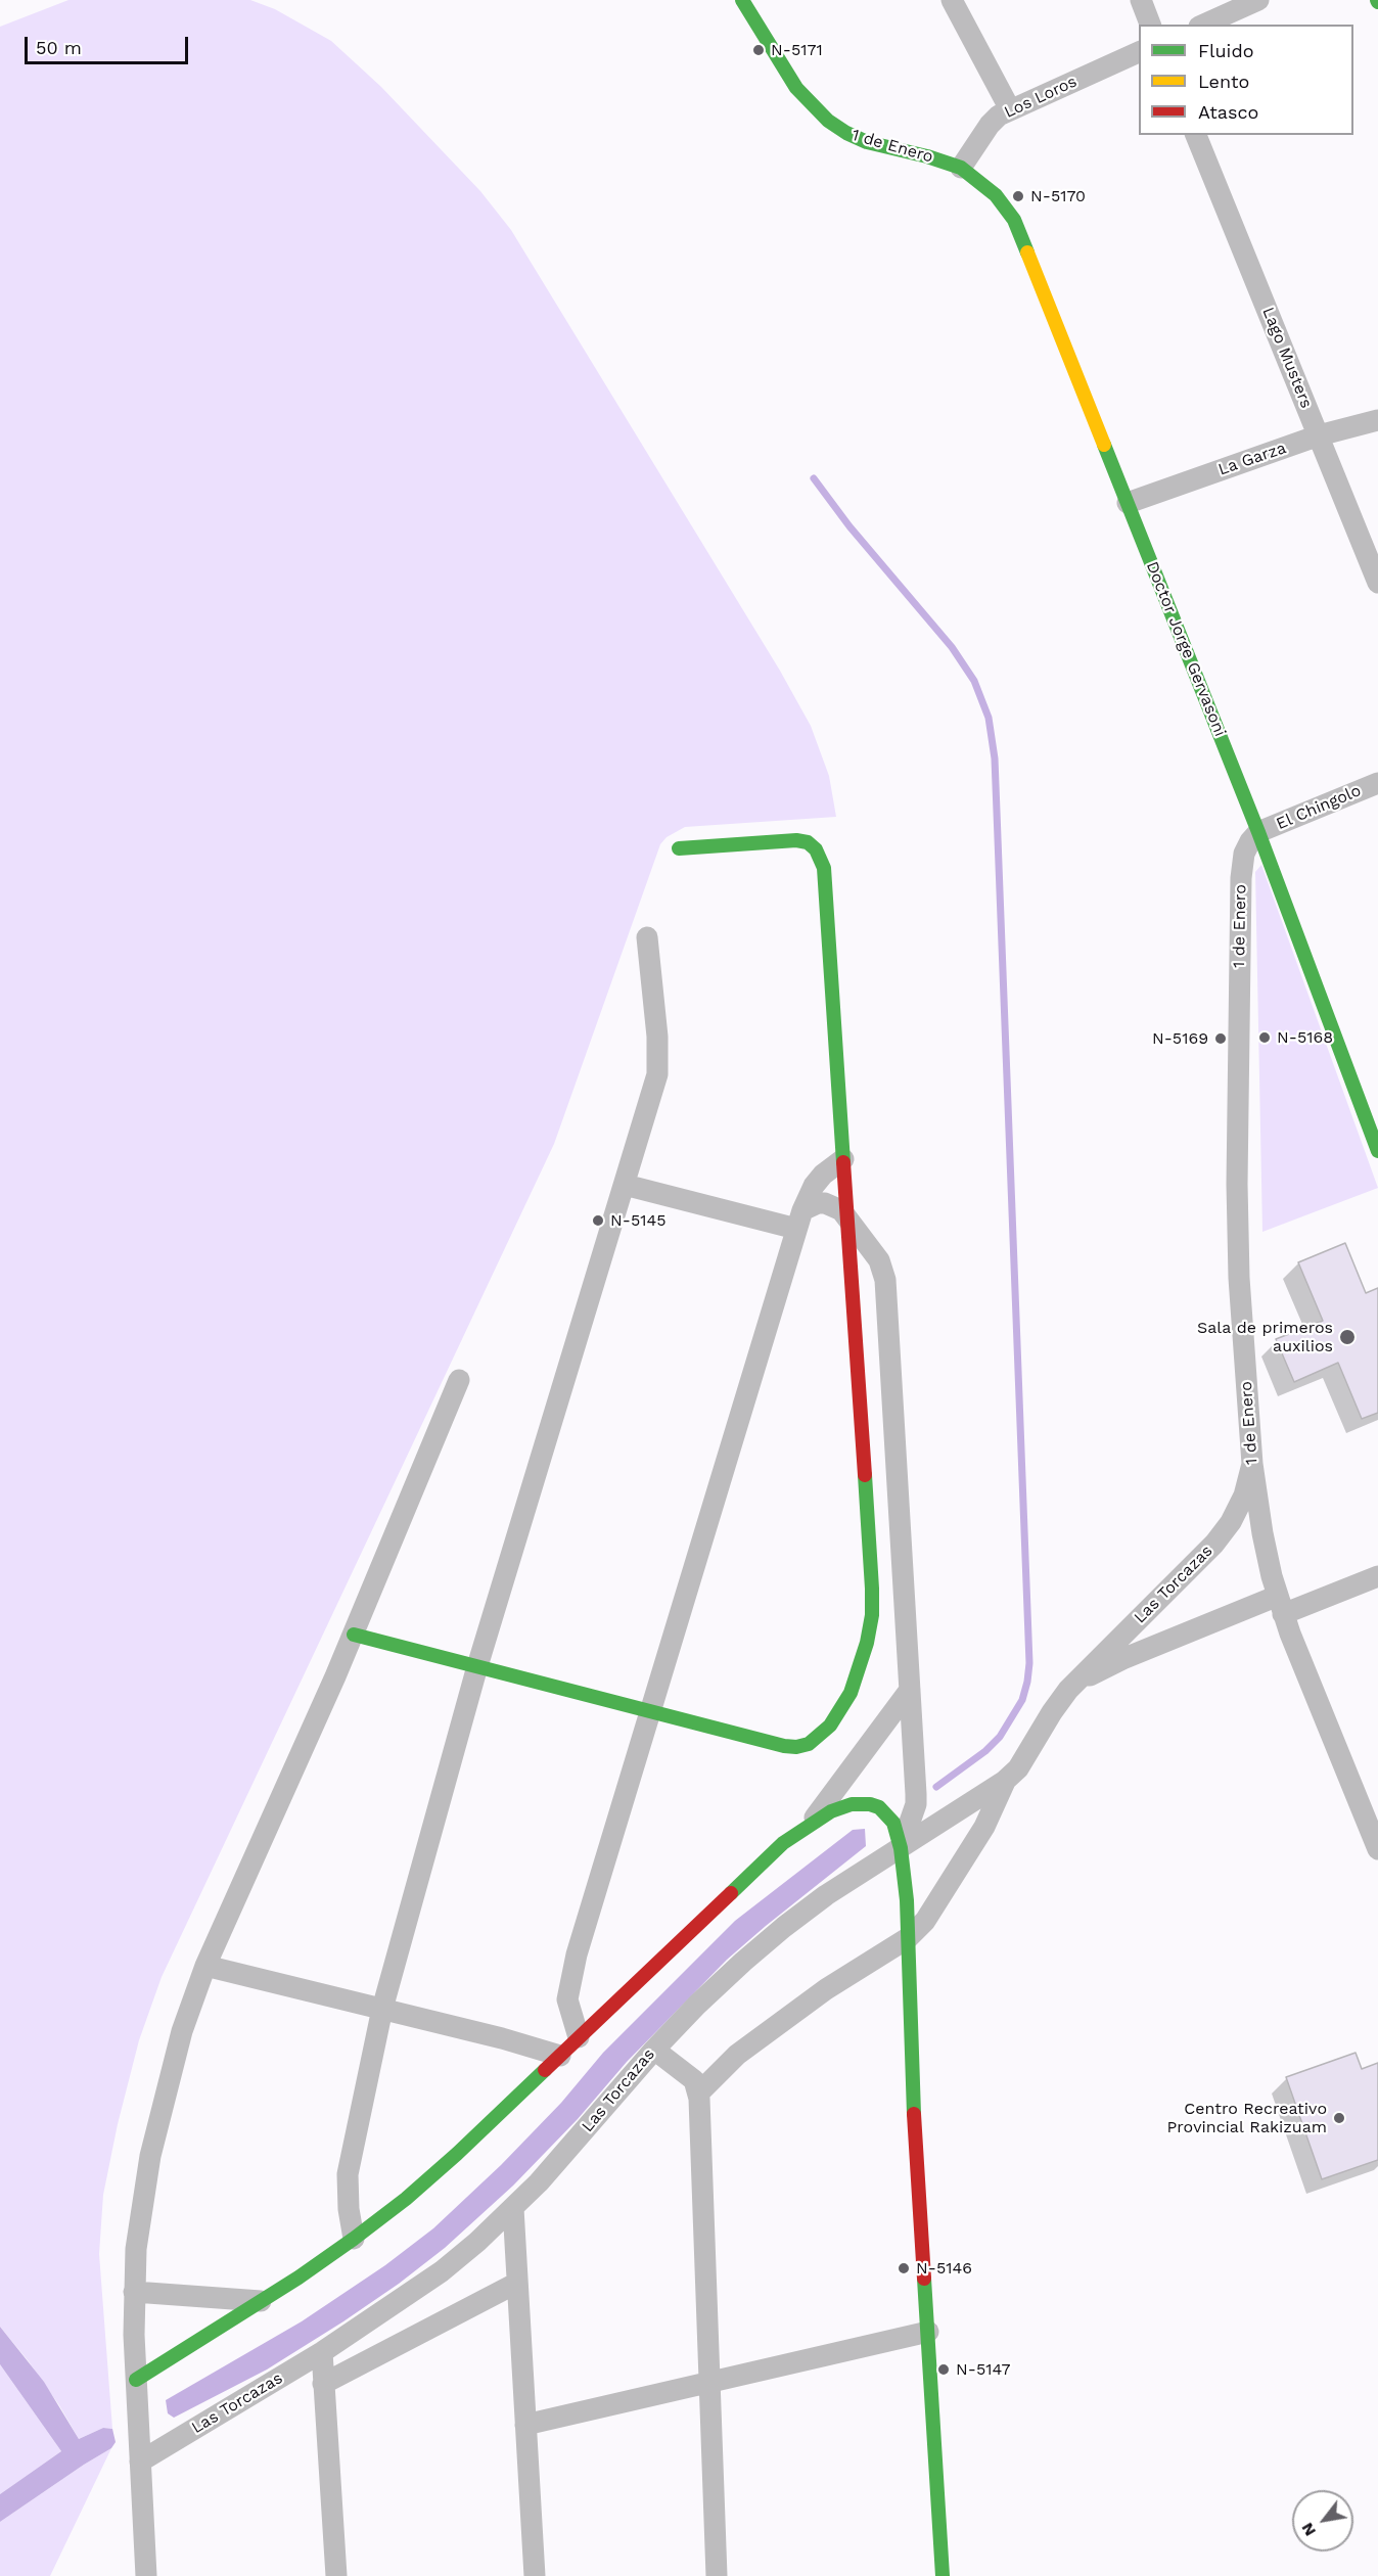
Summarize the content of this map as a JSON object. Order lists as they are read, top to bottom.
{
  "streets": {
    "street": [
      "Los Loros",
      "1 de Enero",
      "Lago Musters",
      "La Garza",
      "Doctor Jorge Gervasoni",
      "El Chingolo",
      "Las Torcazas"
    ]
  },
  "crossings": [
    ["Los Loros", "1 de Enero"],
    ["Los Loros", "Doctor Jorge Gervasoni"],
    ["1 de Enero", "Doctor Jorge Gervasoni"],
    ["1 de Enero", "El Chingolo"],
    ["1 de Enero", "Las Torcazas"],
    ["Lago Musters", "La Garza"],
    ["La Garza", "Doctor Jorge Gervasoni"],
    ["Doctor Jorge Gervasoni", "El Chingolo"]
  ],
  "places": [
    "N-5171",
    "N-5170",
    "N-5168",
    "N-5169",
    "N-5145",
    "Sala de primeros auxilios",
    "Centro Recreativo Provincial Rakizuam",
    "N-5146",
    "N-5147"
  ],
  "legend": ["Fluido", "Lento", "Atasco"],
  "scale_bar": "50 m",
  "north": "bottom left"
}
